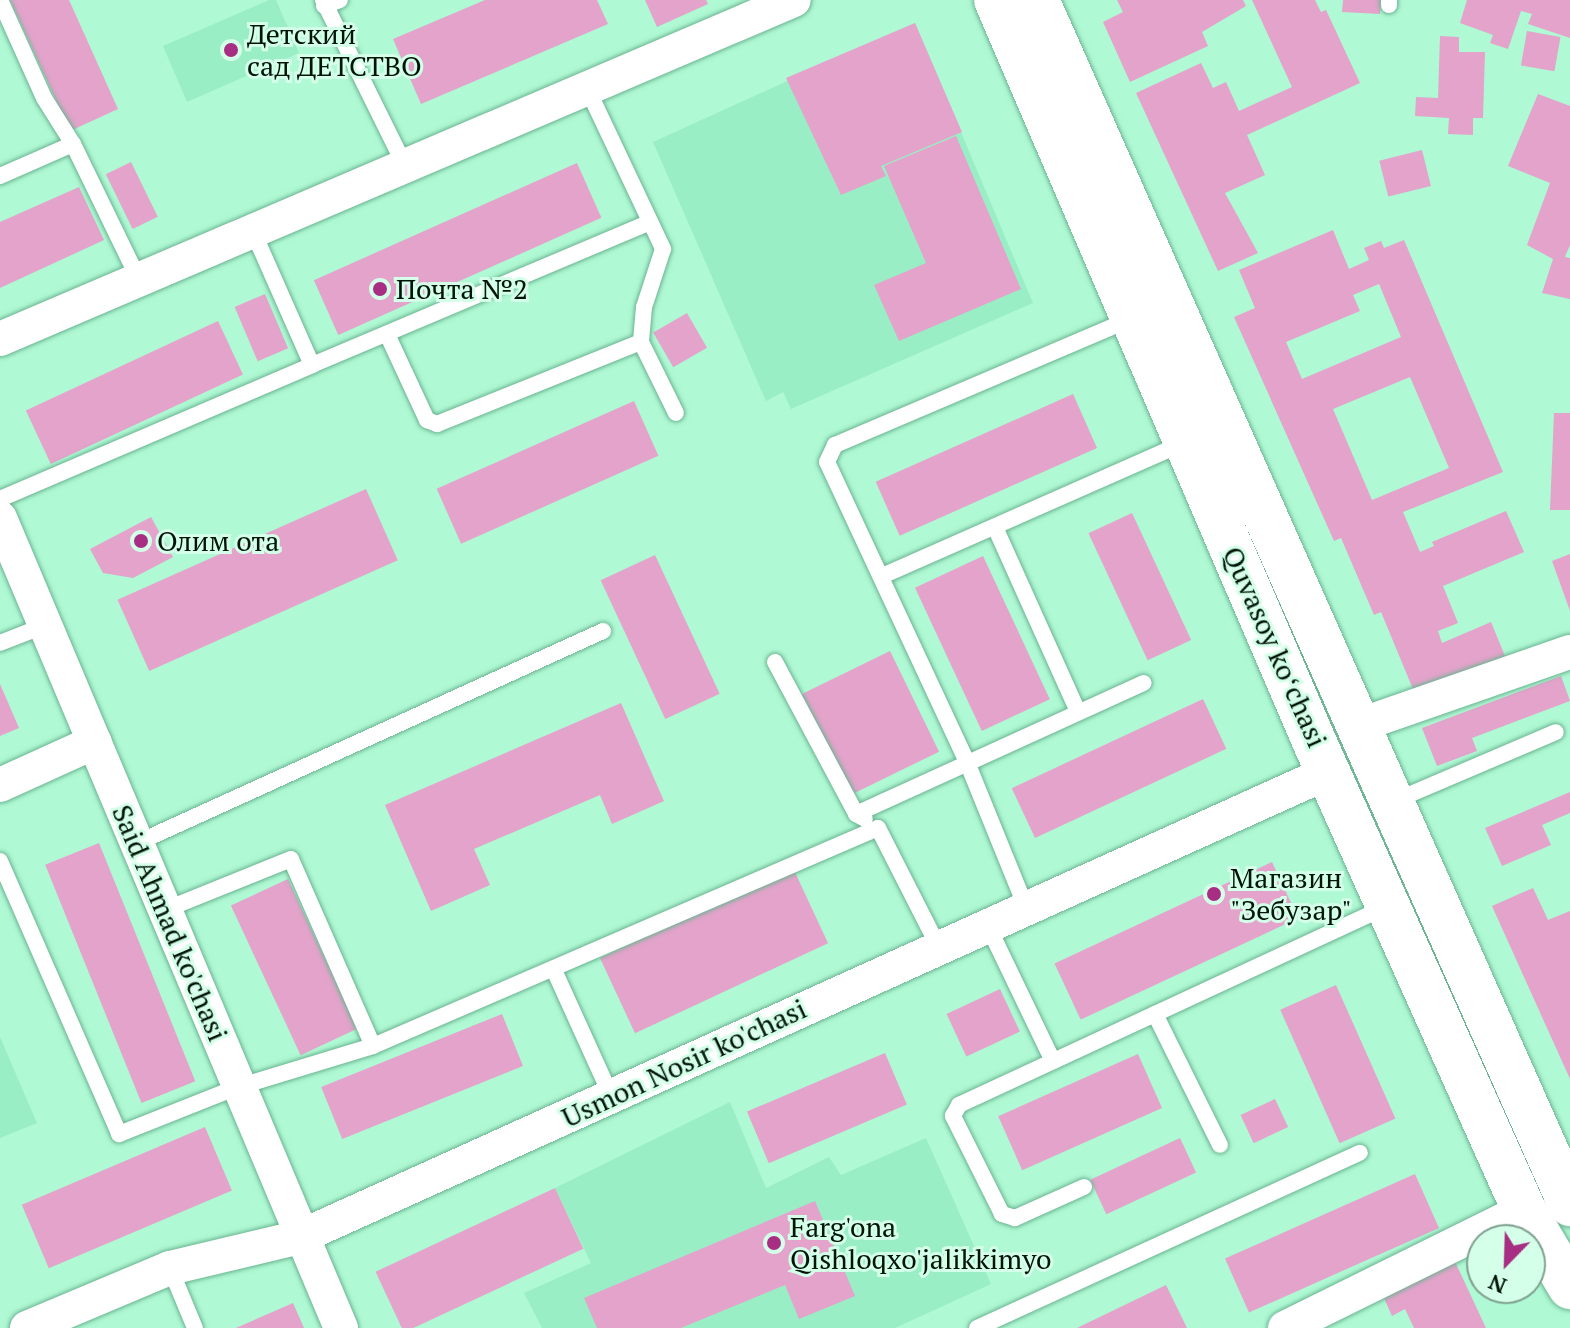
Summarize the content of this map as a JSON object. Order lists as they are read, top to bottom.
{
  "streets": {
    "main road": ["Quvasoy koʻchasi"],
    "street": ["Said Ahmad ko'chasi", "Usmon Nosir ko'chasi"]
  },
  "crossings": [
    ["Quvasoy koʻchasi", "Usmon Nosir ko'chasi"],
    ["Said Ahmad ko'chasi", "Usmon Nosir ko'chasi"]
  ],
  "places": [
    "Детский сад ДЕТСТВО",
    "Почта №2",
    "Олим ота",
    "Магазин \"Зебузар\"",
    "Farg'ona Qishloqxo'jalikkimyo"
  ],
  "north": "bottom left"
}
